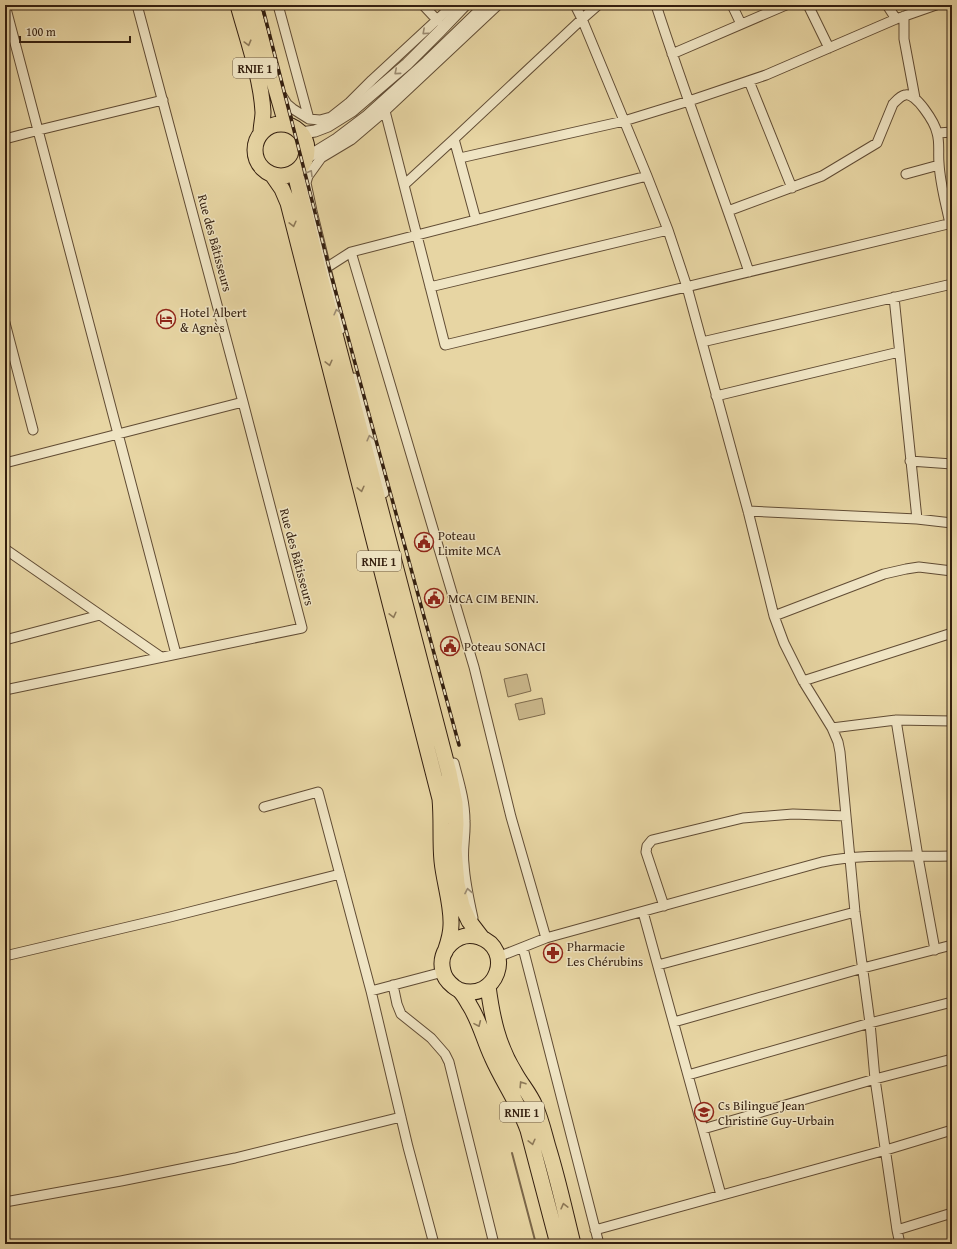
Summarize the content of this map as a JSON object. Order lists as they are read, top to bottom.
{
  "streets": {
    "highway": ["RNIE 1"],
    "street": ["Rue des Bâtisseurs"]
  },
  "places": {
    "hotel": ["Hotel Albert & Agnès"],
    "public building": ["Poteau Limite MCA", "MCA CIM BENIN.", "Poteau SONACI"],
    "pharmacy": ["Pharmacie Les Chérubins"],
    "school or university": ["Cs Bilingue Jean Christine Guy-Urbain"]
  },
  "scale_bar": "100 m"
}
